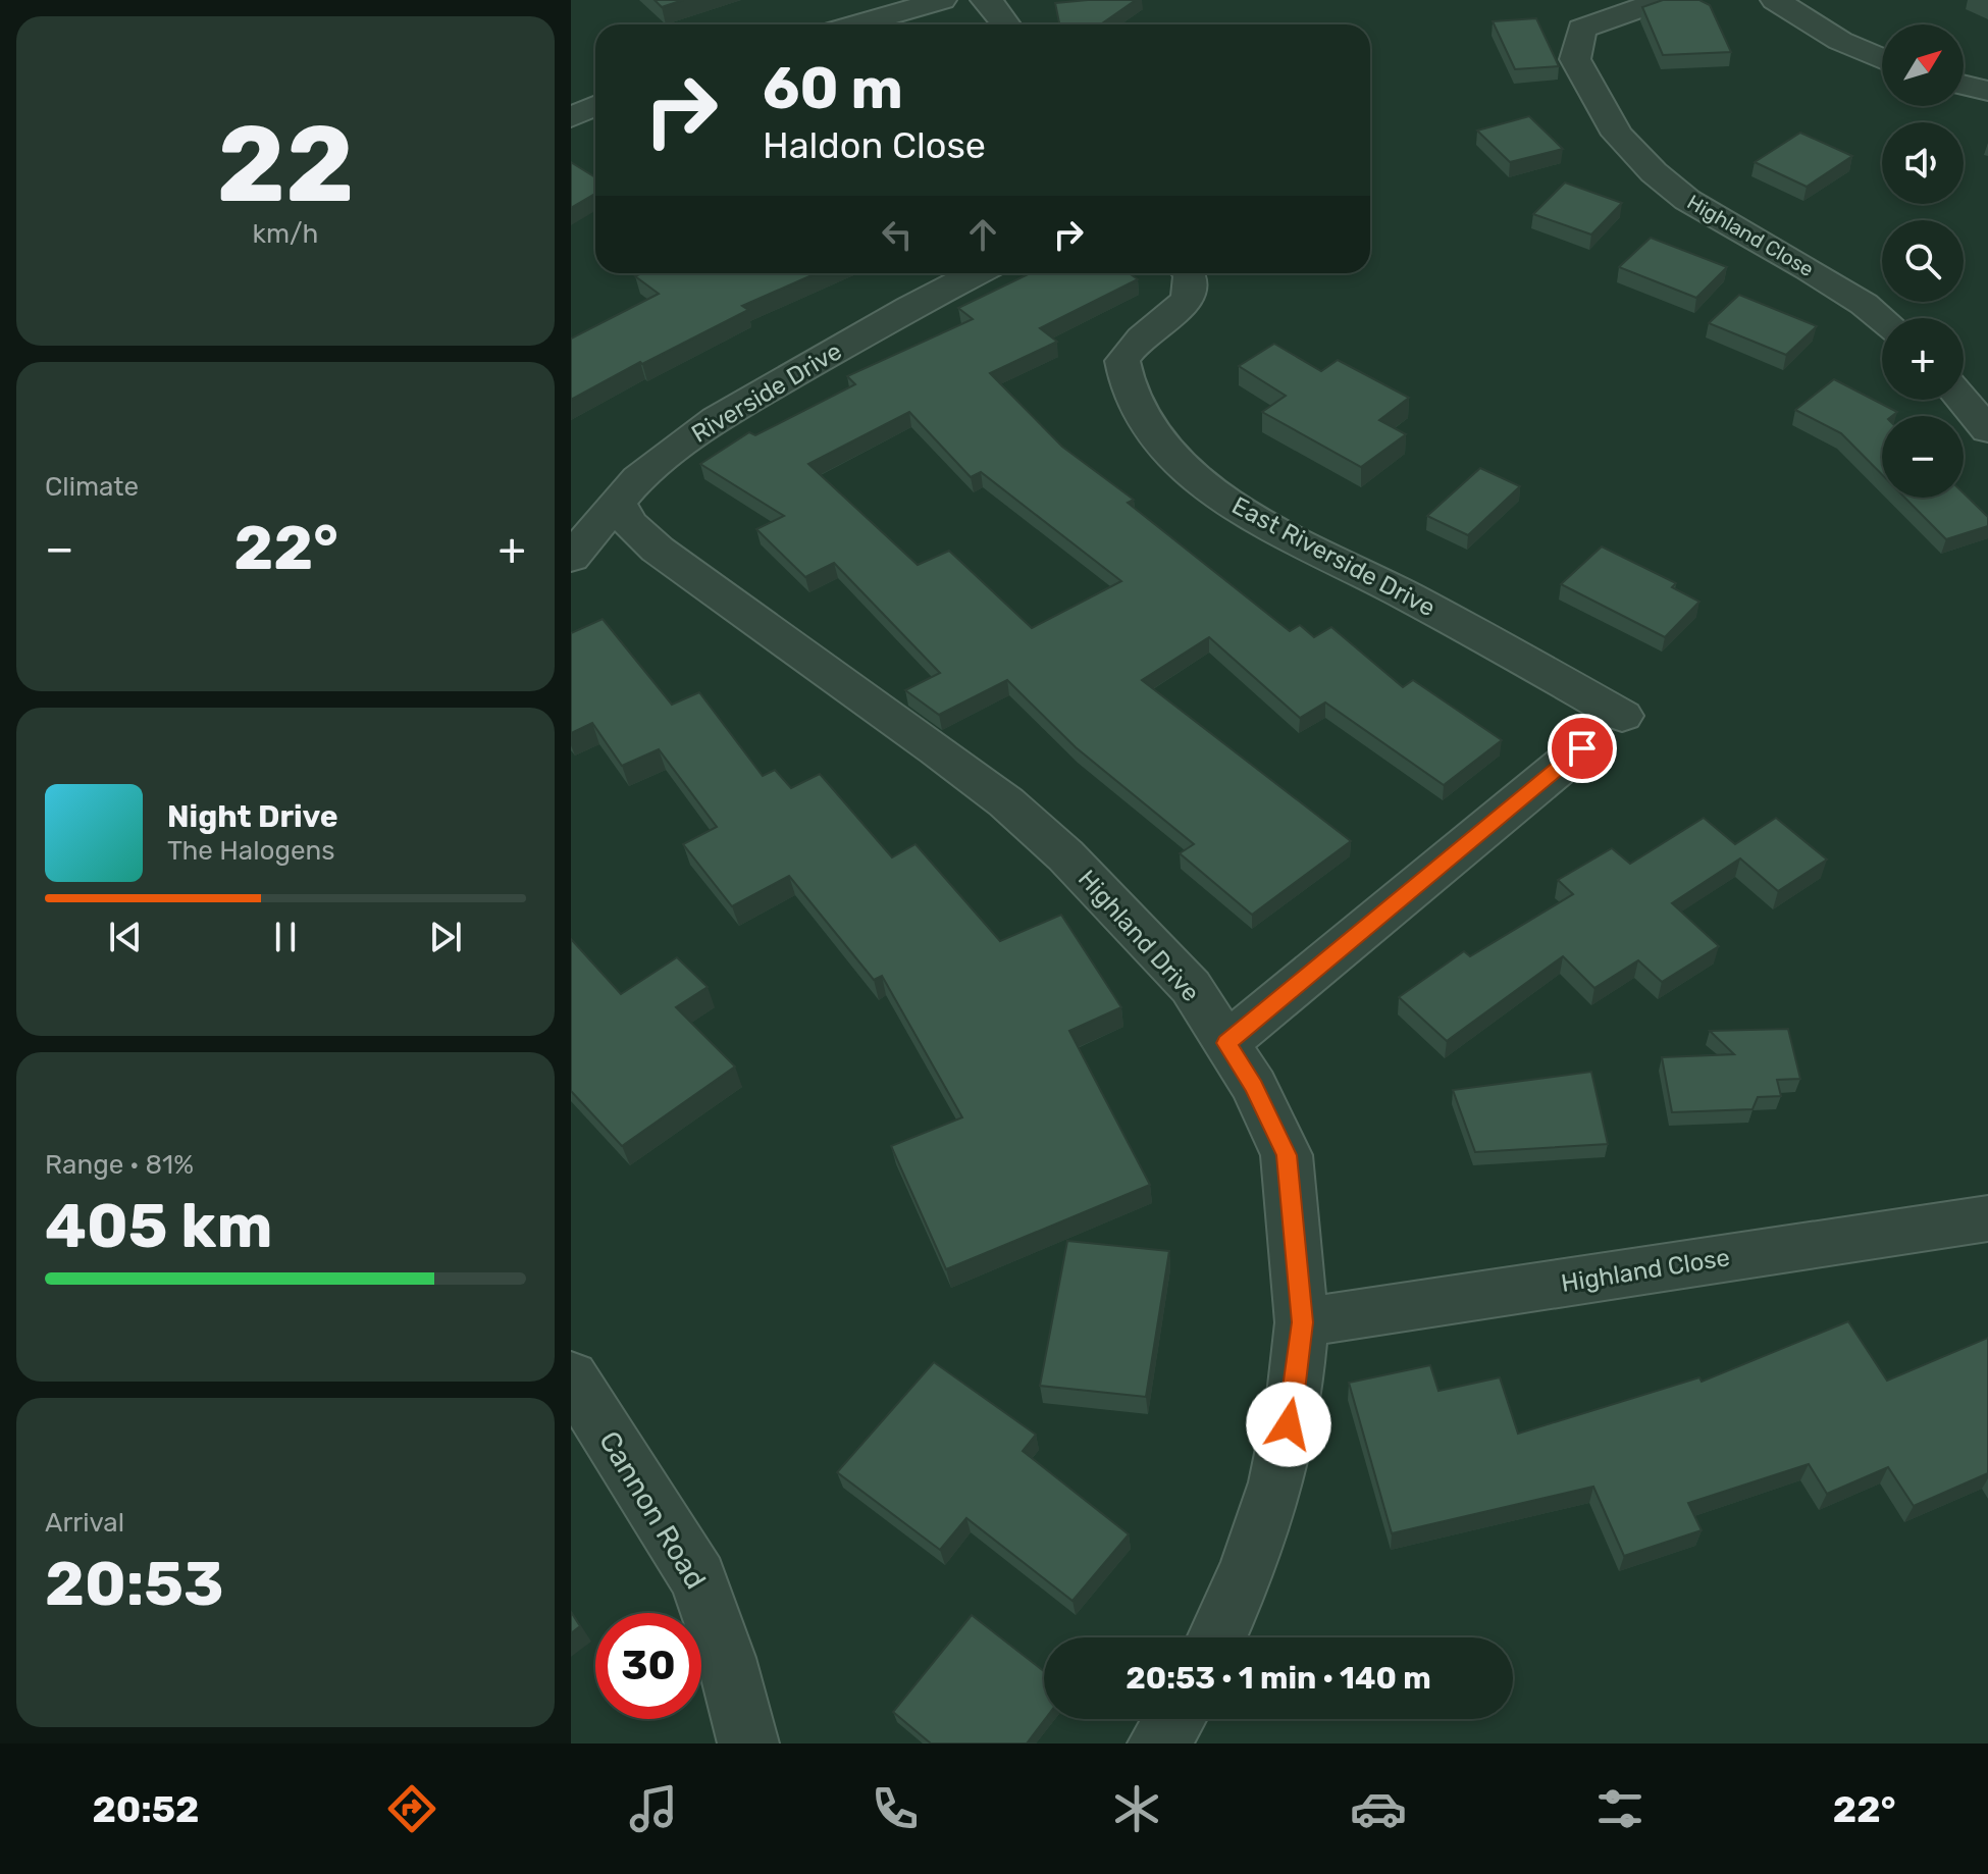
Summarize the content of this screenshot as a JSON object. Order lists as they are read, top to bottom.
{
  "streets": {
    "street": [
      "Highland Close",
      "Riverside Drive",
      "East Riverside Drive",
      "Highland Drive",
      "Cannon Road"
    ]
  },
  "crossings": [
    ["Highland Close", "Highland Drive"],
    ["Riverside Drive", "Highland Drive"]
  ],
  "north": "top right",
  "page": {
    "tile": [
      ["22", "km/h"],
      "Climate",
      ["Range · 81%", "405 km"],
      ["Arrival", "20:53"]
    ],
    "map_buttons": ["+", "−"],
    "turn": ["60 m", "Haldon Close"],
    "heat": ["−", "22°", "+"],
    "song": ["Night Drive", "The Halogens"],
    "limit": "30",
    "trip": "20:53 · 1 min · 140 m",
    "tabs": ["20:52", "22°"]
  }
}
